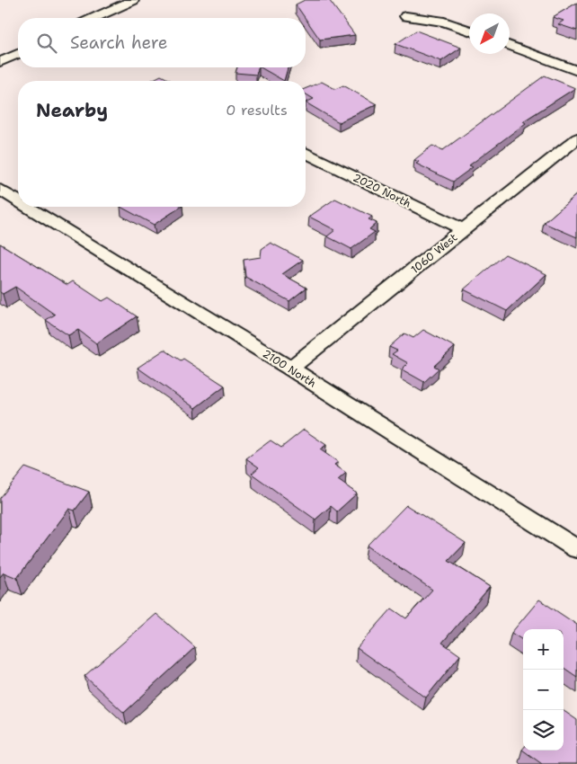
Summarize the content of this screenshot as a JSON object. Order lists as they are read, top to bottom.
{
  "streets": {
    "street": ["2020 North", "1060 West", "2100 North"]
  },
  "crossings": [
    ["2020 North", "1060 West"],
    ["1060 West", "2100 North"]
  ],
  "north": "bottom left",
  "page": {
    "search": "Search here",
    "heading": ["Nearby", "0 results"],
    "map_buttons": ["+", "−"]
  }
}
